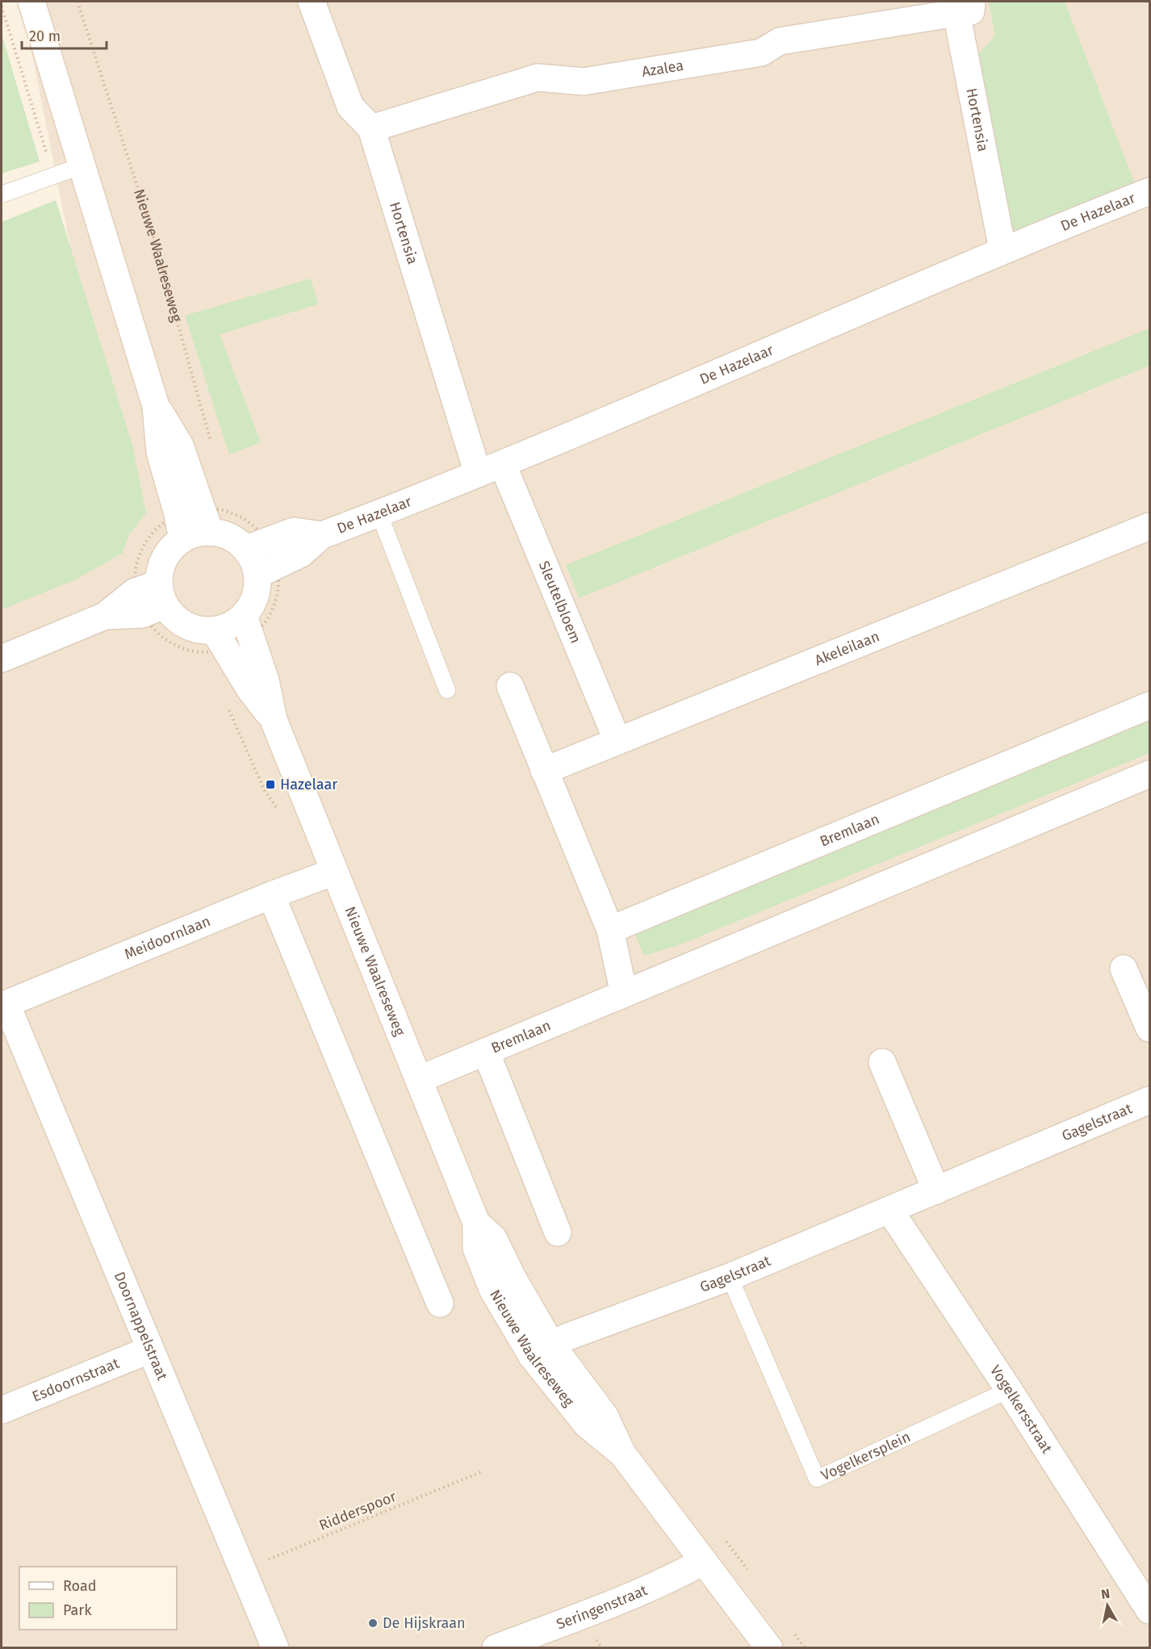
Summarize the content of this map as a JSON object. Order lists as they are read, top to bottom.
{
  "streets": {
    "street": [
      "Azalea",
      "Hortensia",
      "De Hazelaar",
      "Nieuwe Waalreseweg",
      "Sleutelbloem",
      "Akeleilaan",
      "Bremlaan",
      "Meidoornlaan",
      "Gagelstraat",
      "Doornappelstraat",
      "Esdoornstraat",
      "Vogelkersstraat",
      "Seringenstraat"
    ],
    "lane": ["Vogelkersplein"],
    "path": ["Ridderspoor"]
  },
  "crossings": [
    ["Azalea", "Hortensia"],
    ["Hortensia", "De Hazelaar"],
    ["De Hazelaar", "Nieuwe Waalreseweg"],
    ["De Hazelaar", "Sleutelbloem"],
    ["Nieuwe Waalreseweg", "Bremlaan"],
    ["Nieuwe Waalreseweg", "Meidoornlaan"],
    ["Nieuwe Waalreseweg", "Gagelstraat"],
    ["Nieuwe Waalreseweg", "Seringenstraat"],
    ["Sleutelbloem", "Akeleilaan"],
    ["Meidoornlaan", "Doornappelstraat"],
    ["Gagelstraat", "Vogelkersstraat"],
    ["Gagelstraat", "Vogelkersplein"],
    ["Doornappelstraat", "Esdoornstraat"],
    ["Doornappelstraat", "Ridderspoor"],
    ["Vogelkersstraat", "Vogelkersplein"]
  ],
  "places": {
    "transit": ["Hazelaar"],
    "other": ["De Hijskraan"]
  },
  "legend": ["Road", "Park"],
  "scale_bar": "20 m",
  "north": "top"
}
